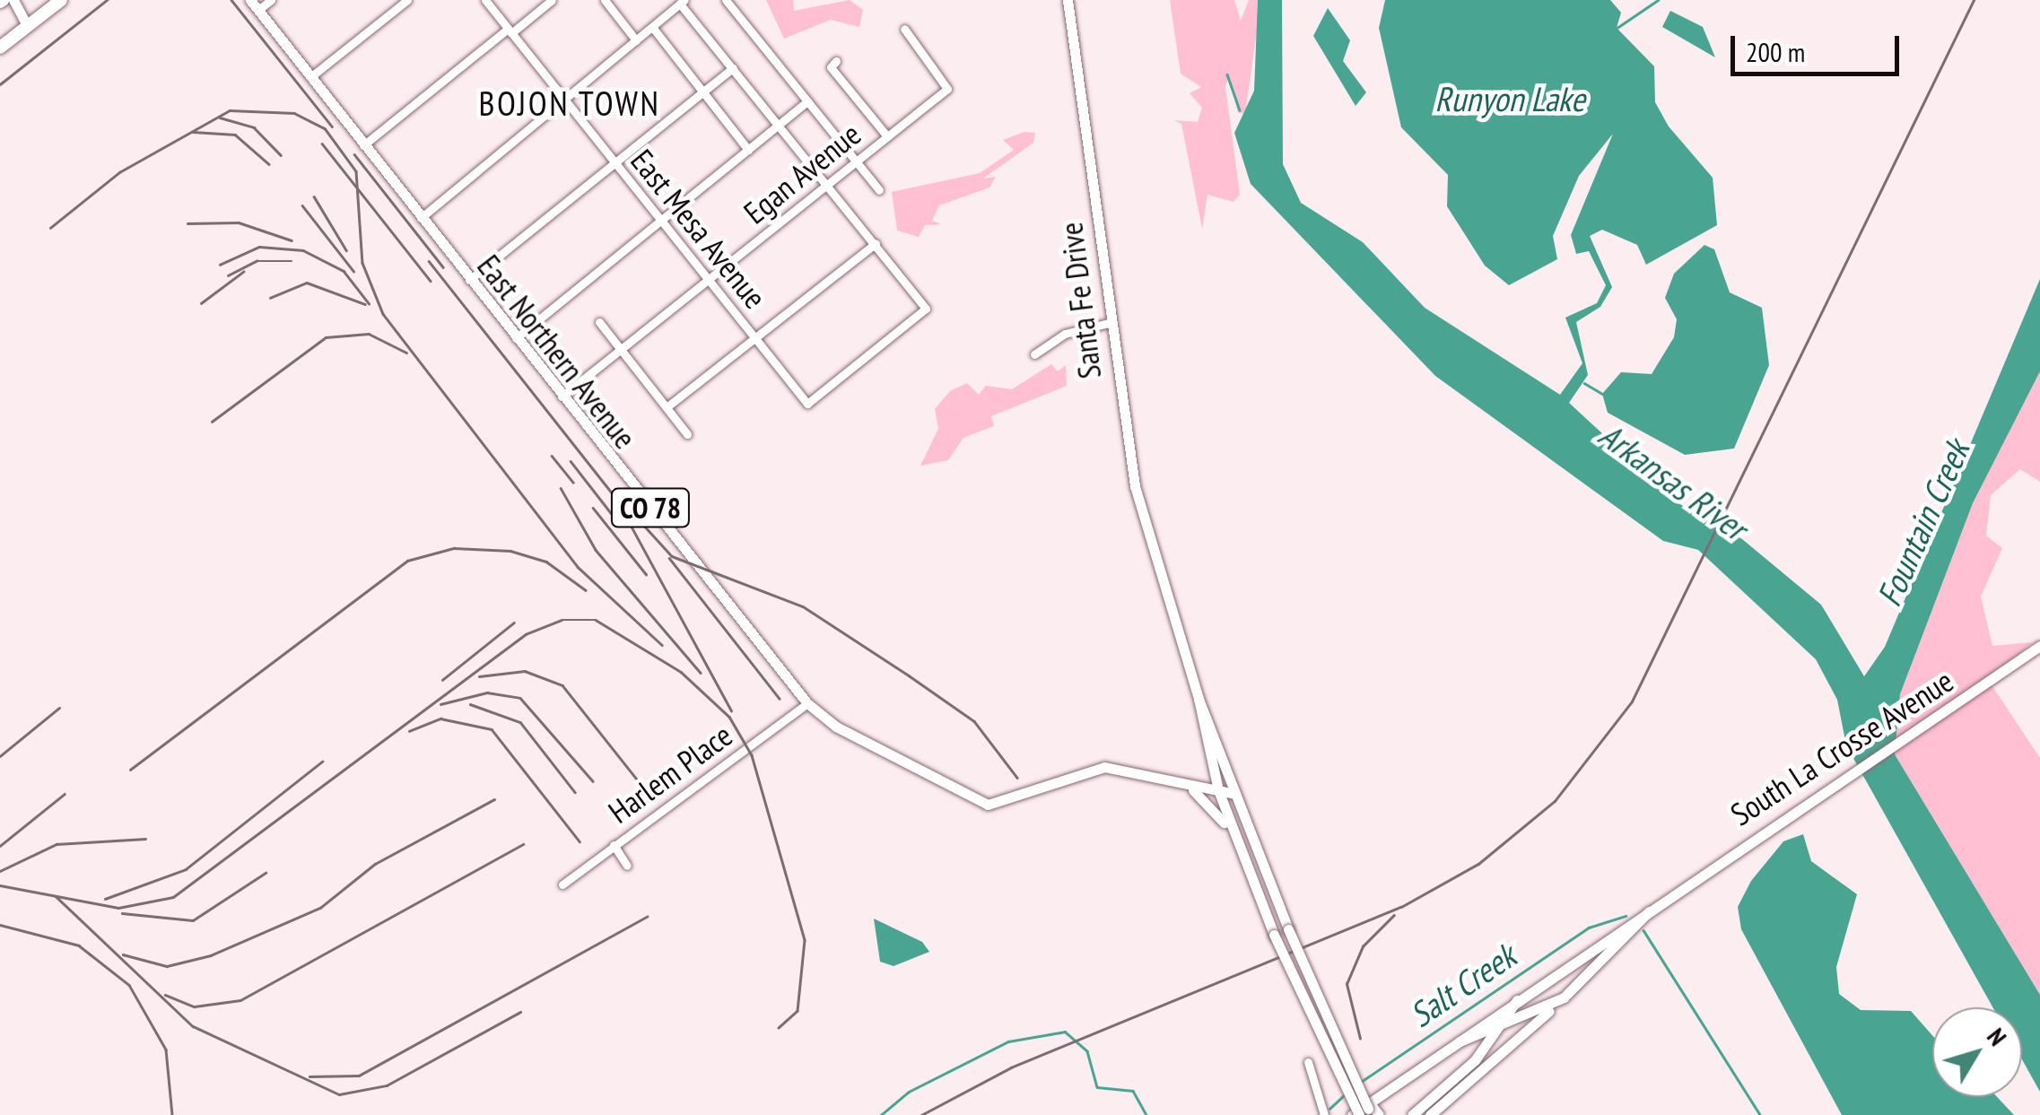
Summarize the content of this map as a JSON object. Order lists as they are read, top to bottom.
{
  "streets": {
    "main road": [
      "Santa Fe Drive",
      "East Northern Avenue",
      "CO 78",
      "South La Crosse Avenue"
    ],
    "street": ["Egan Avenue", "East Mesa Avenue", "Harlem Place"]
  },
  "crossings": [
    ["Egan Avenue", "East Mesa Avenue"],
    ["Egan Avenue", "East Northern Avenue"],
    ["East Northern Avenue", "Harlem Place"]
  ],
  "districts": ["BOJON TOWN"],
  "water": [
    "Runyon Lake",
    "Arkansas River",
    "Fountain Creek",
    "Salt Creek"
  ],
  "scale_bar": "200 m",
  "north": "top right"
}
